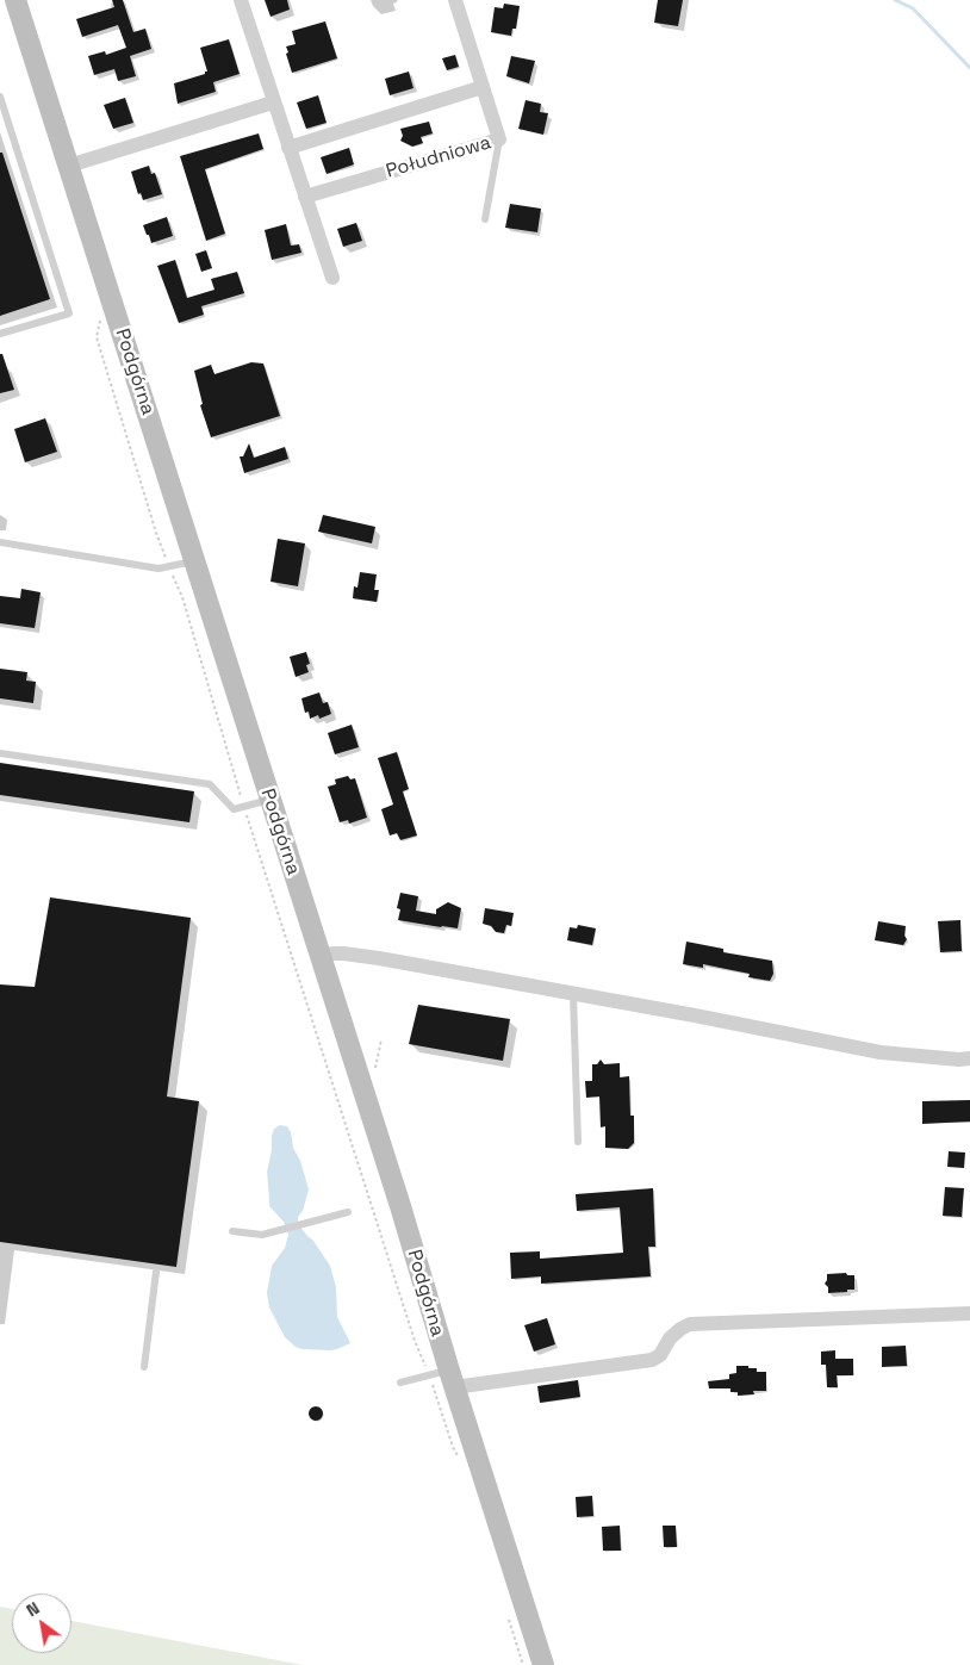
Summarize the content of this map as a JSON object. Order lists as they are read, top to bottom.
{
  "streets": {
    "main road": ["Podgórna"],
    "street": ["Południowa"]
  },
  "north": "top left"
}
